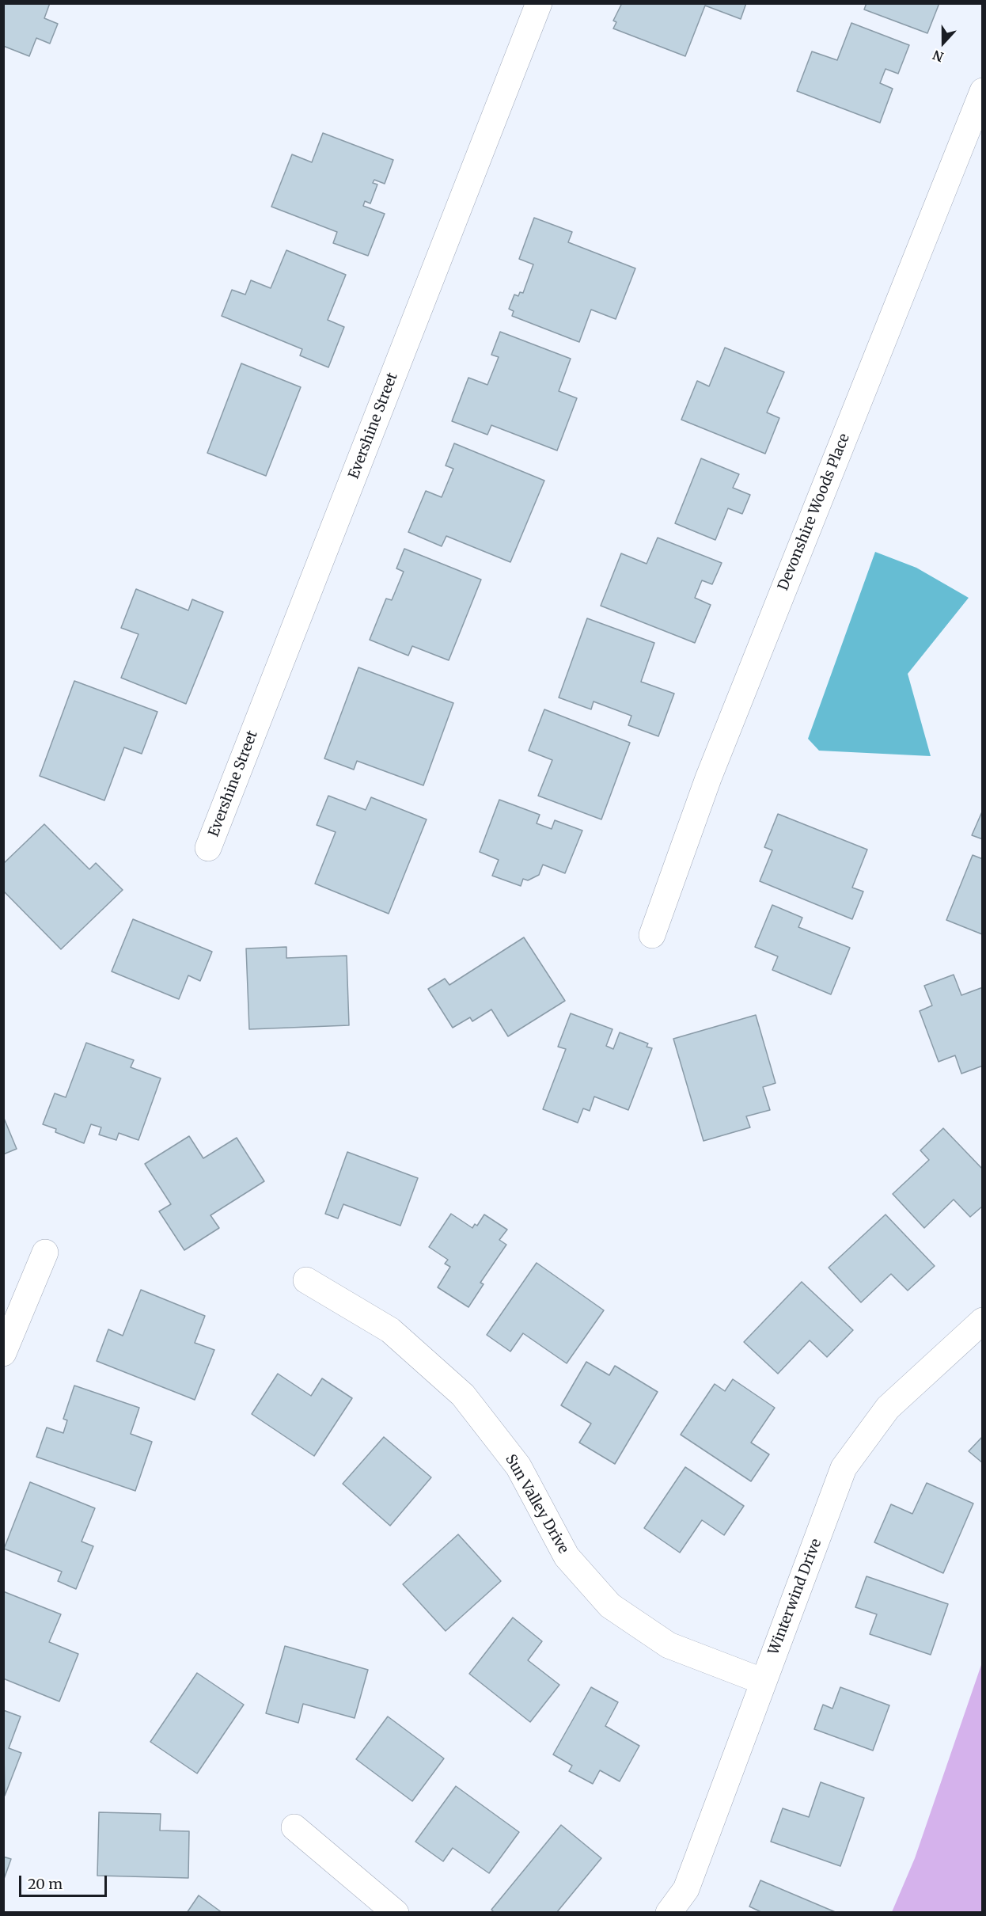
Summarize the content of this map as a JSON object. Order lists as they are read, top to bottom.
{
  "streets": {
    "street": [
      "Evershine Street",
      "Devonshire Woods Place",
      "Sun Valley Drive",
      "Winterwind Drive"
    ]
  },
  "crossings": [
    ["Sun Valley Drive", "Winterwind Drive"]
  ],
  "scale_bar": "20 m",
  "north": "bottom"
}
